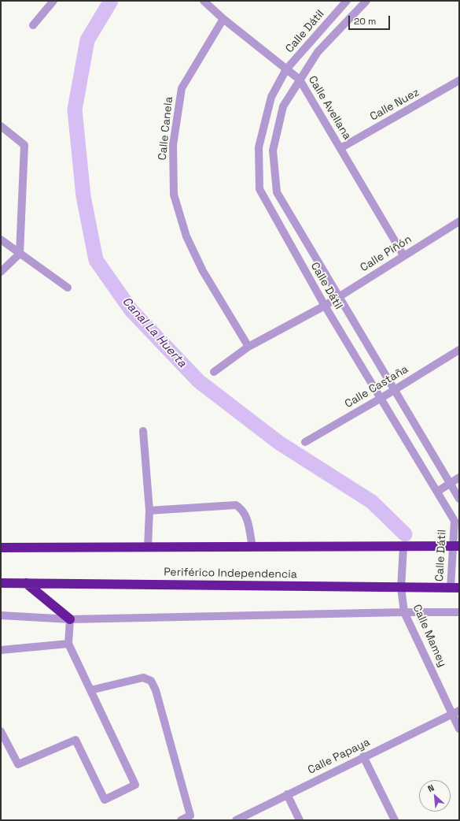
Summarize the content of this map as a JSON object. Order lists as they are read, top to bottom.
{
  "streets": {
    "highway": ["Periférico Independencia"],
    "street": [
      "Calle Dátil",
      "Calle Nuez",
      "Calle Avellana",
      "Calle Canela",
      "Calle Piñón",
      "Calle Castaña",
      "Calle Mamey",
      "Calle Papaya"
    ]
  },
  "crossings": [
    ["Calle Dátil", "Calle Avellana"],
    ["Calle Dátil", "Calle Piñón"],
    ["Calle Dátil", "Calle Castaña"],
    ["Calle Dátil", "Periférico Independencia"],
    ["Calle Nuez", "Calle Avellana"],
    ["Calle Avellana", "Calle Canela"],
    ["Calle Avellana", "Calle Piñón"],
    ["Periférico Independencia", "Calle Mamey"],
    ["Calle Mamey", "Calle Papaya"]
  ],
  "water": ["Canal La Huerta"],
  "scale_bar": "20 m",
  "north": "top left"
}
